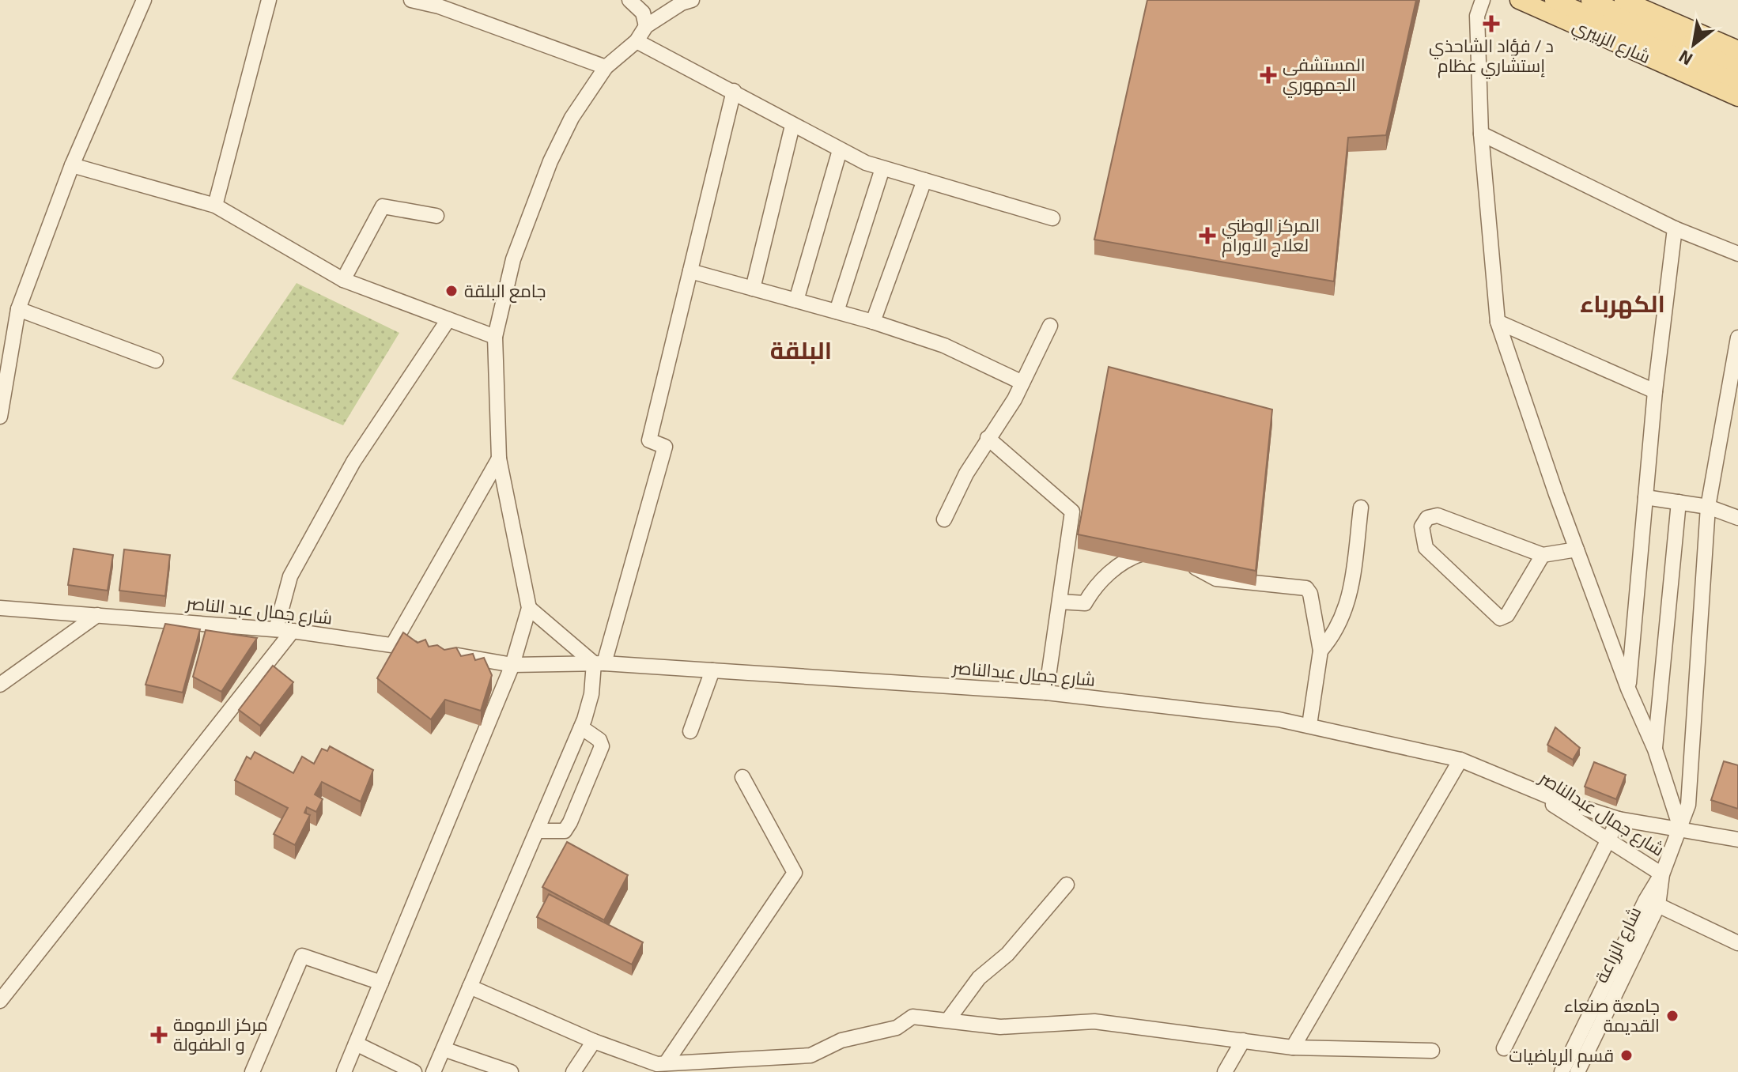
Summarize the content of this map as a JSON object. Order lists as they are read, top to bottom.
{
  "streets": {
    "main road": ["شارع الزبيري"],
    "street": ["شارع جمال عبد الناصر", "شارع جمال عبدالناصر", "شارع الزراعة"]
  },
  "crossings": [
    ["شارع جمال عبد الناصر", "شارع جمال عبدالناصر"],
    ["شارع جمال عبدالناصر", "شارع الزراعة"]
  ],
  "districts": ["الكهرباء", "البلقة"],
  "places": {
    "health": [
      "د / فؤاد الشاحذي إستشاري عظام",
      "المستشفى الجمهوري",
      "المركز الوطني لعلاج الاورام",
      "مركز الامومة و الطفولة"
    ],
    "other": ["جامع البلقة", "جامعة صنعاء القديمة", "قسم الرياضيات"]
  },
  "north": "bottom left"
}
